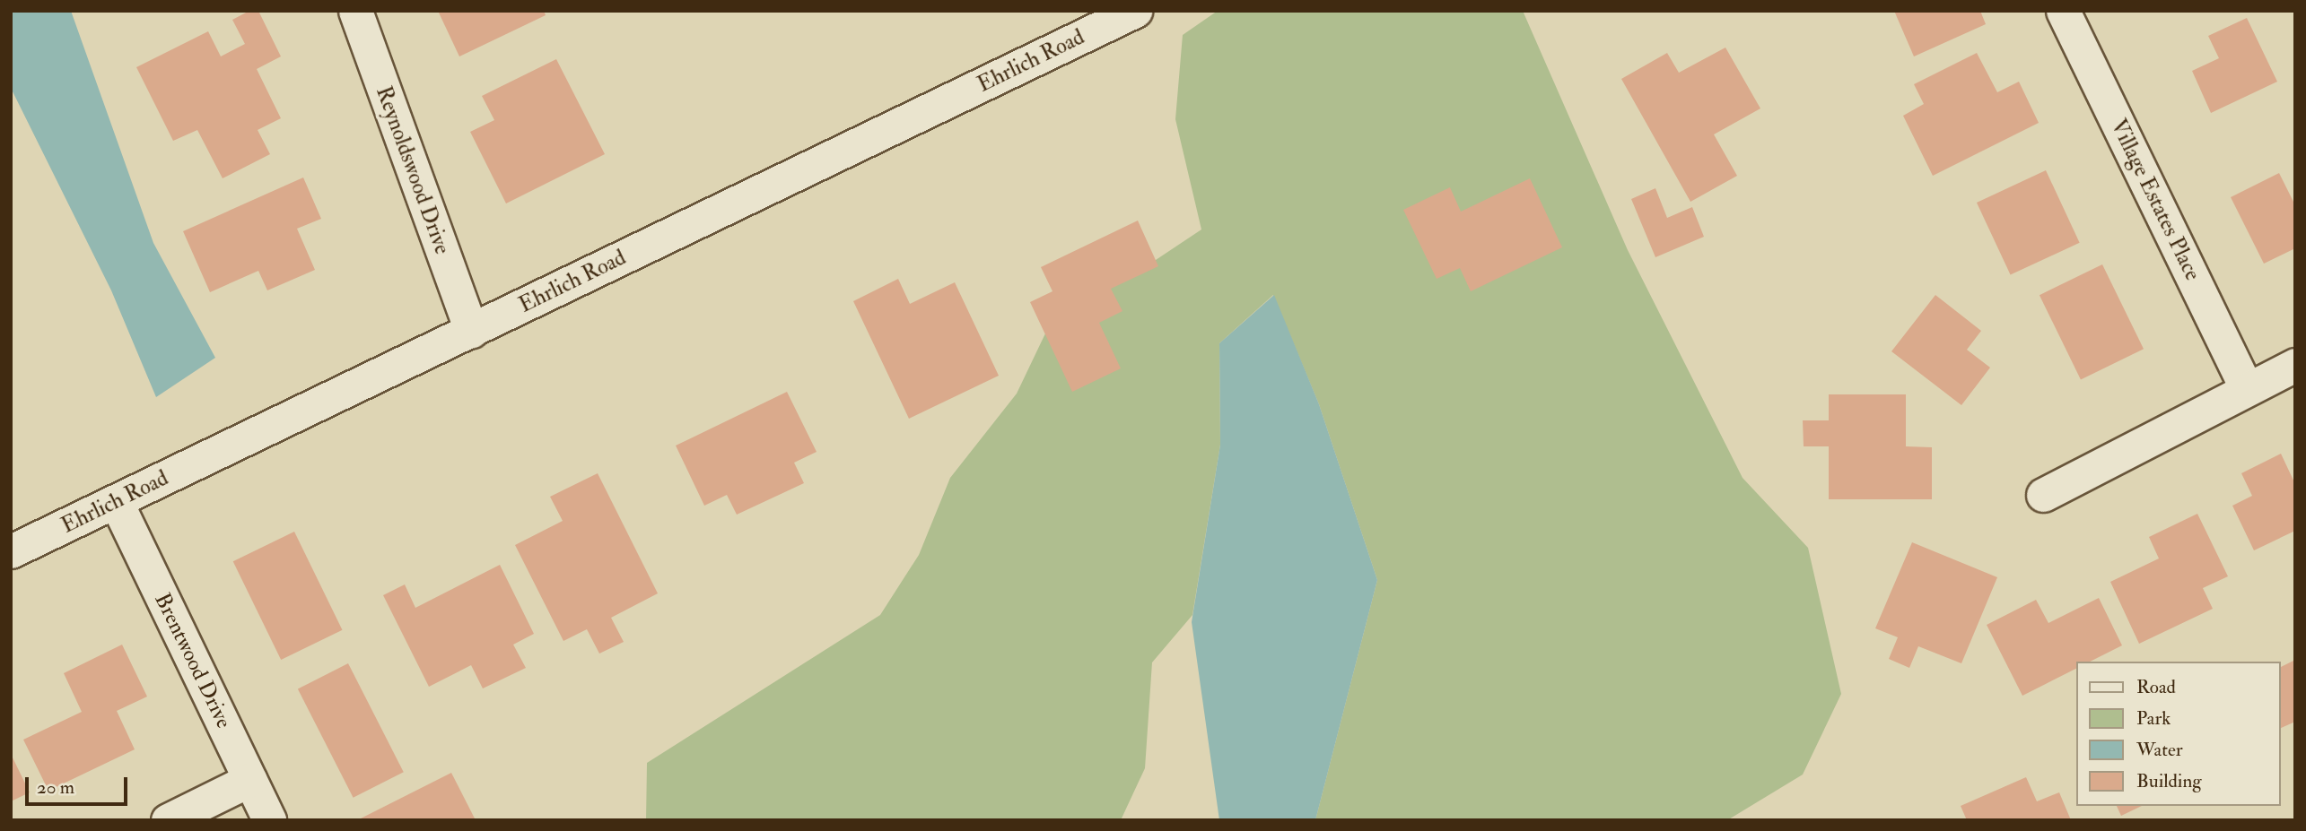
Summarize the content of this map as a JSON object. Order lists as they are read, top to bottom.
{
  "streets": {
    "street": [
      "Ehrlich Road",
      "Reynoldswood Drive",
      "Village Estates Place",
      "Brentwood Drive"
    ]
  },
  "crossings": [
    ["Ehrlich Road", "Reynoldswood Drive"],
    ["Ehrlich Road", "Brentwood Drive"]
  ],
  "legend": [
    "Road",
    "Park",
    "Water",
    "Building"
  ],
  "scale_bar": "20 m"
}
